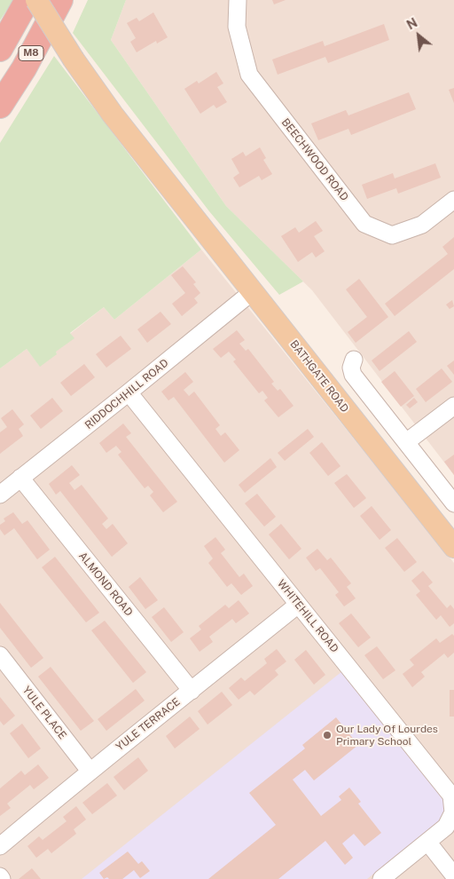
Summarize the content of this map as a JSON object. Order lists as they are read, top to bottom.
{
  "streets": {
    "highway": ["M8"],
    "main road": ["BATHGATE ROAD"],
    "street": [
      "BEECHWOOD ROAD",
      "RIDDOCHHILL ROAD",
      "ALMOND ROAD",
      "WHITEHILL ROAD",
      "YULE PLACE",
      "YULE TERRACE"
    ]
  },
  "crossings": [
    ["BATHGATE ROAD", "RIDDOCHHILL ROAD"],
    ["RIDDOCHHILL ROAD", "ALMOND ROAD"],
    ["RIDDOCHHILL ROAD", "WHITEHILL ROAD"],
    ["ALMOND ROAD", "YULE TERRACE"],
    ["WHITEHILL ROAD", "YULE TERRACE"],
    ["YULE PLACE", "YULE TERRACE"]
  ],
  "places": ["Our Lady Of Lourdes Primary School"],
  "north": "top left"
}
